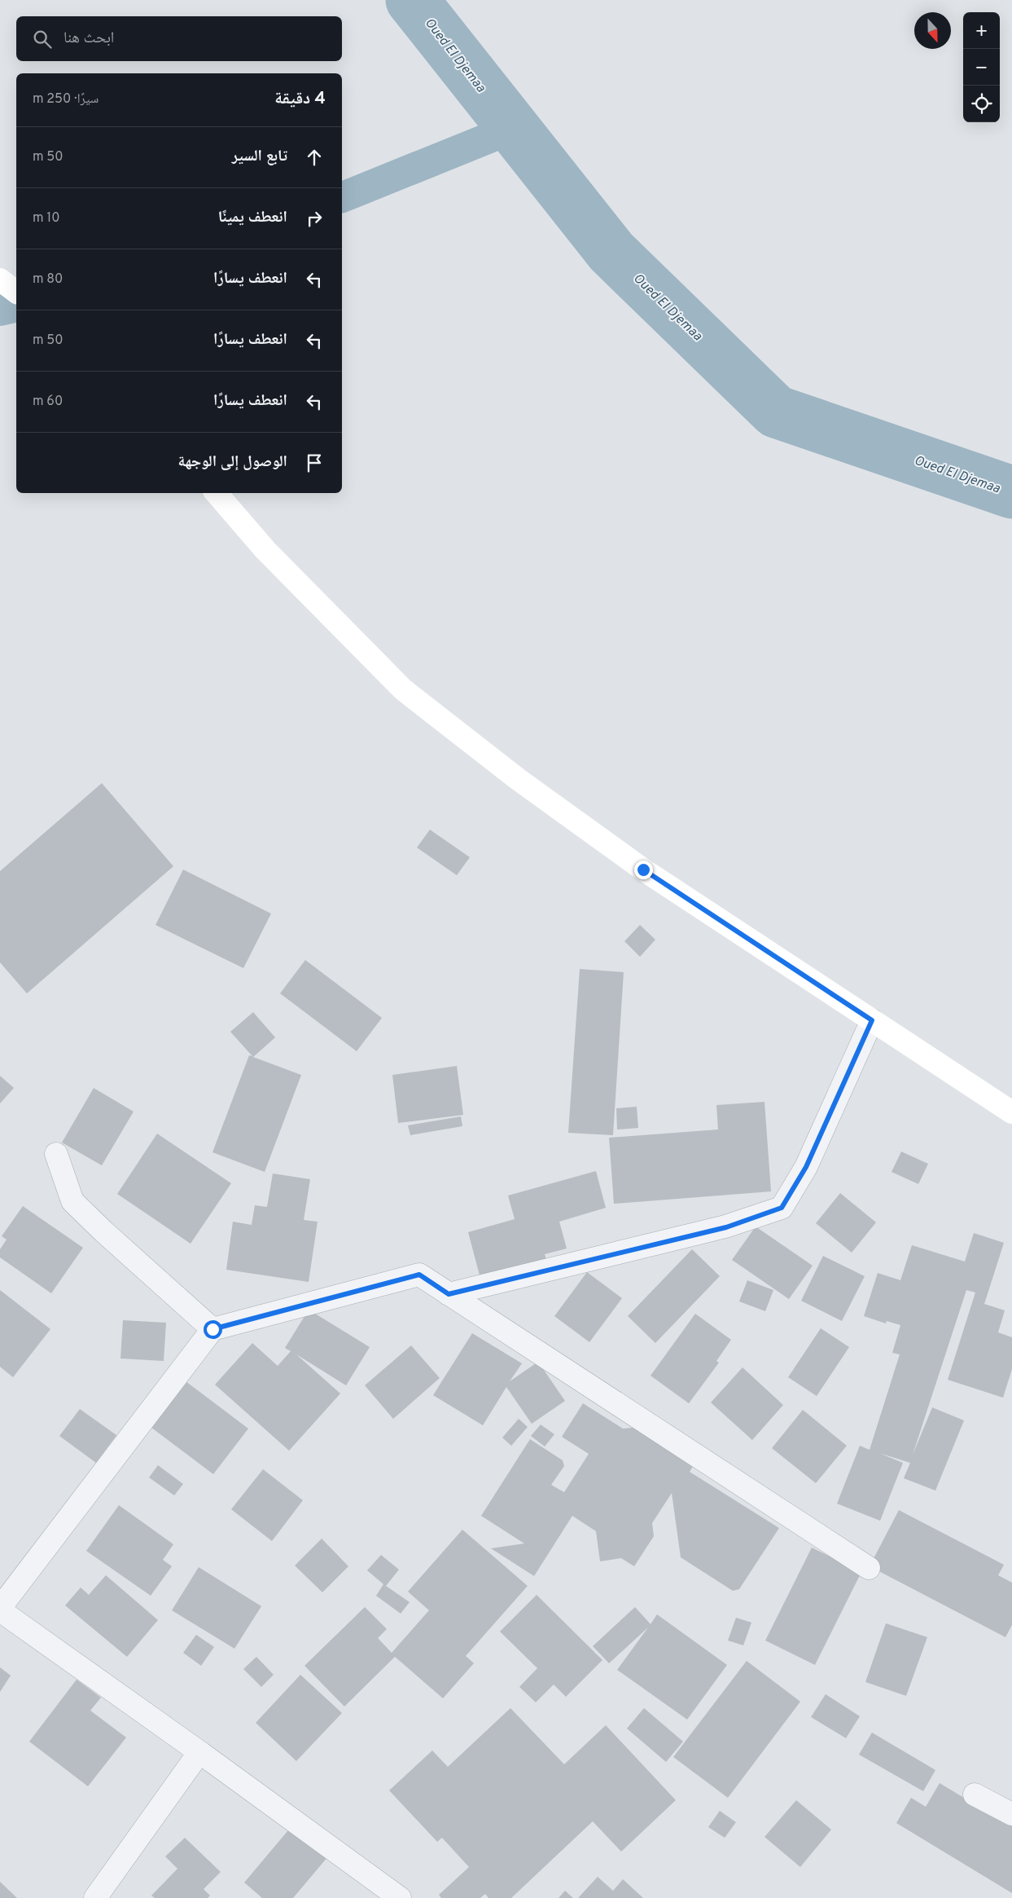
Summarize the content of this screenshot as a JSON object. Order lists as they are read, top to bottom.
{
  "water": ["Oued El Djemaa"],
  "north": "bottom",
  "page": {
    "map_buttons": ["+", "−"],
    "search": "ابحث هنا",
    "heading": ["4 دقيقة", "سيرًا · 250 m"],
    "list": [
      ["تابع السير", "50 m"],
      ["انعطف يمينًا", "10 m"],
      ["انعطف يسارًا", "80 m"],
      ["انعطف يسارًا", "50 m"],
      ["انعطف يسارًا", "60 m"],
      "الوصول إلى الوجهة"
    ]
  }
}
